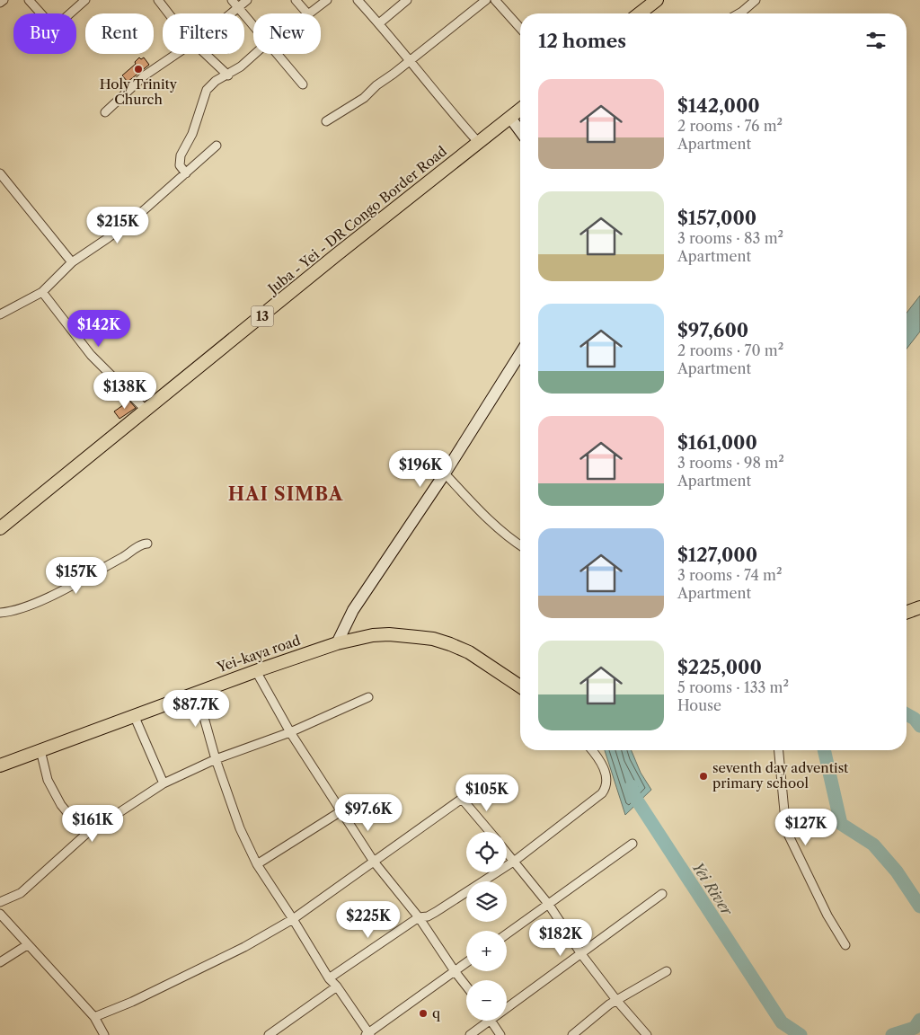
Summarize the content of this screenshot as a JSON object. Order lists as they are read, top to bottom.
{
  "streets": {
    "main road": ["Juba - Yei - DR Congo Border Road", "13", "Yei-kaya road"]
  },
  "districts": ["HAI SIMBA"],
  "water": ["Yei River"],
  "places": ["Holy Trinity Church", "seventh day adventist primary school", "q"],
  "page": {
    "chip": [
      "Buy",
      "Rent",
      "Filters",
      "New"
    ],
    "heading": "12 homes",
    "list": [
      {
        "name": "$142,000",
        "note": "2 rooms · 76 m² · Apartment"
      },
      {
        "name": "$157,000",
        "note": "3 rooms · 83 m² · Apartment"
      },
      {
        "name": "$97,600",
        "note": "2 rooms · 70 m² · Apartment"
      },
      {
        "name": "$161,000",
        "note": "3 rooms · 98 m² · Apartment"
      },
      {
        "name": "$127,000",
        "note": "3 rooms · 74 m² · Apartment"
      },
      {
        "name": "$225,000",
        "note": "5 rooms · 133 m² · House"
      }
    ],
    "price": [
      "$215K",
      "$142K",
      "$138K",
      "$196K",
      "$157K",
      "$87.7K",
      "$105K",
      "$97.6K",
      "$161K",
      "$127K",
      "$225K",
      "$182K"
    ],
    "map_buttons": ["+", "−"]
  }
}
